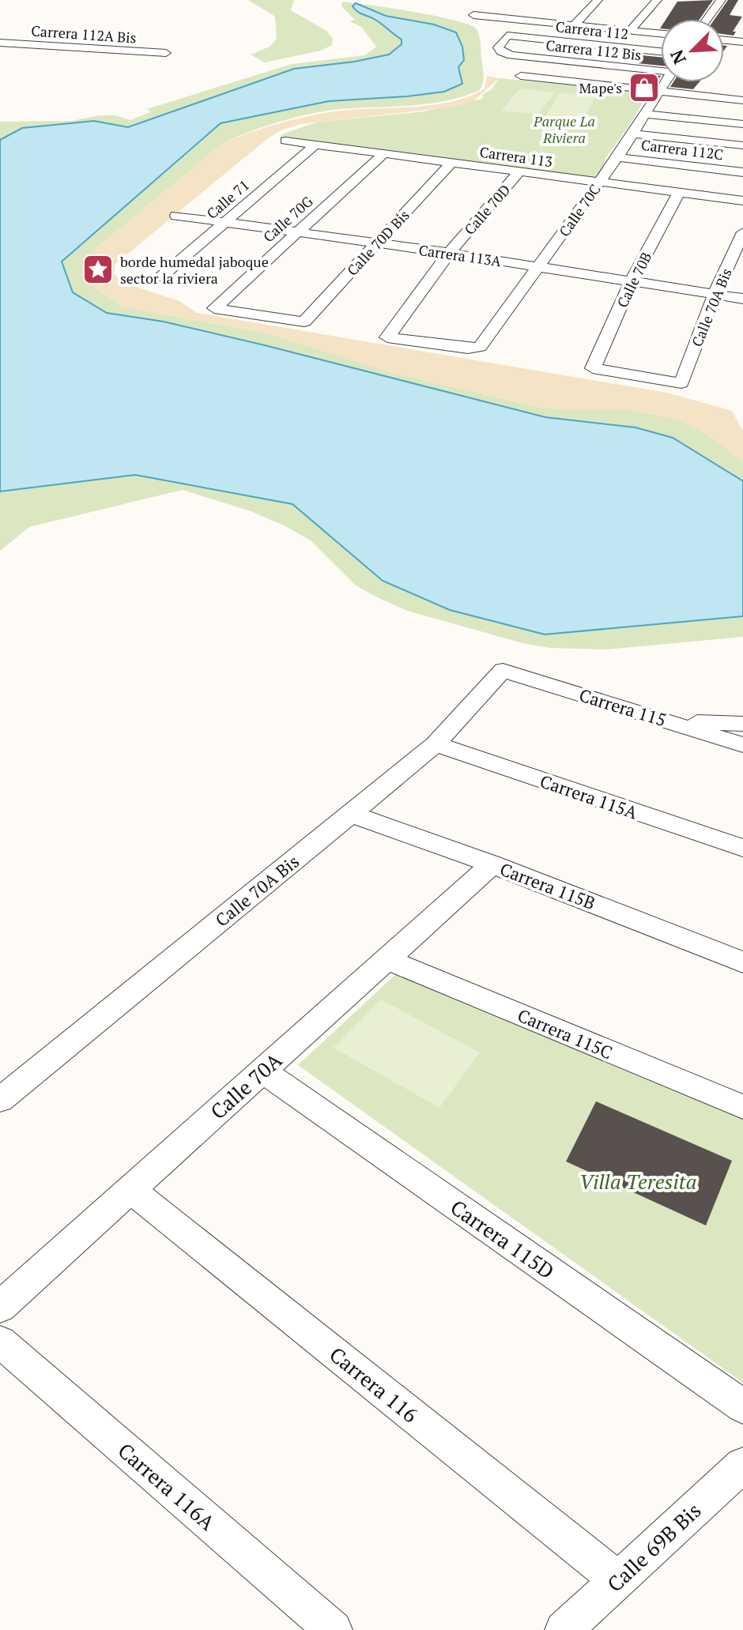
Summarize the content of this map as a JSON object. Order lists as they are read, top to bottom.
{
  "streets": {
    "street": [
      "Carrera 112",
      "Carrera 112A Bis",
      "Carrera 112 Bis",
      "Carrera 112C",
      "Carrera 113",
      "Calle 71",
      "Calle 70D",
      "Calle 70C",
      "Calle 70G",
      "Calle 70D Bis",
      "Carrera 113A",
      "Calle 70B",
      "Calle 70A Bis",
      "Carrera 115",
      "Carrera 115A",
      "Carrera 115B",
      "Carrera 115C",
      "Calle 70A",
      "Carrera 115D",
      "Carrera 116",
      "Carrera 116A",
      "Calle 69B Bis"
    ]
  },
  "crossings": [
    ["Carrera 112", "Carrera 112 Bis"],
    ["Carrera 112C", "Calle 70C"],
    ["Carrera 113", "Calle 71"],
    ["Carrera 113", "Calle 70D"],
    ["Carrera 113", "Calle 70C"],
    ["Carrera 113", "Calle 70G"],
    ["Carrera 113", "Calle 70D Bis"],
    ["Carrera 113", "Calle 70B"],
    ["Calle 71", "Carrera 113A"],
    ["Calle 70D", "Calle 70C"],
    ["Calle 70D", "Carrera 113A"],
    ["Calle 70C", "Carrera 113A"],
    ["Calle 70G", "Calle 70D Bis"],
    ["Calle 70G", "Carrera 113A"],
    ["Calle 70D Bis", "Carrera 113A"],
    ["Carrera 113A", "Calle 70B"],
    ["Carrera 113A", "Calle 70A Bis"],
    ["Calle 70B", "Calle 70A Bis"],
    ["Calle 70A Bis", "Carrera 115"],
    ["Calle 70A Bis", "Carrera 115A"],
    ["Calle 70A Bis", "Carrera 115B"],
    ["Carrera 115B", "Calle 70A"],
    ["Carrera 115C", "Calle 70A"],
    ["Calle 70A", "Carrera 115D"],
    ["Calle 70A", "Carrera 116"],
    ["Carrera 116", "Calle 69B Bis"]
  ],
  "parks": ["Parque La Riviera", "Villa Teresita"],
  "places": {
    "shop": ["Mape's"],
    "place": ["borde humedal jaboque sector la riviera"]
  },
  "north": "bottom left"
}
